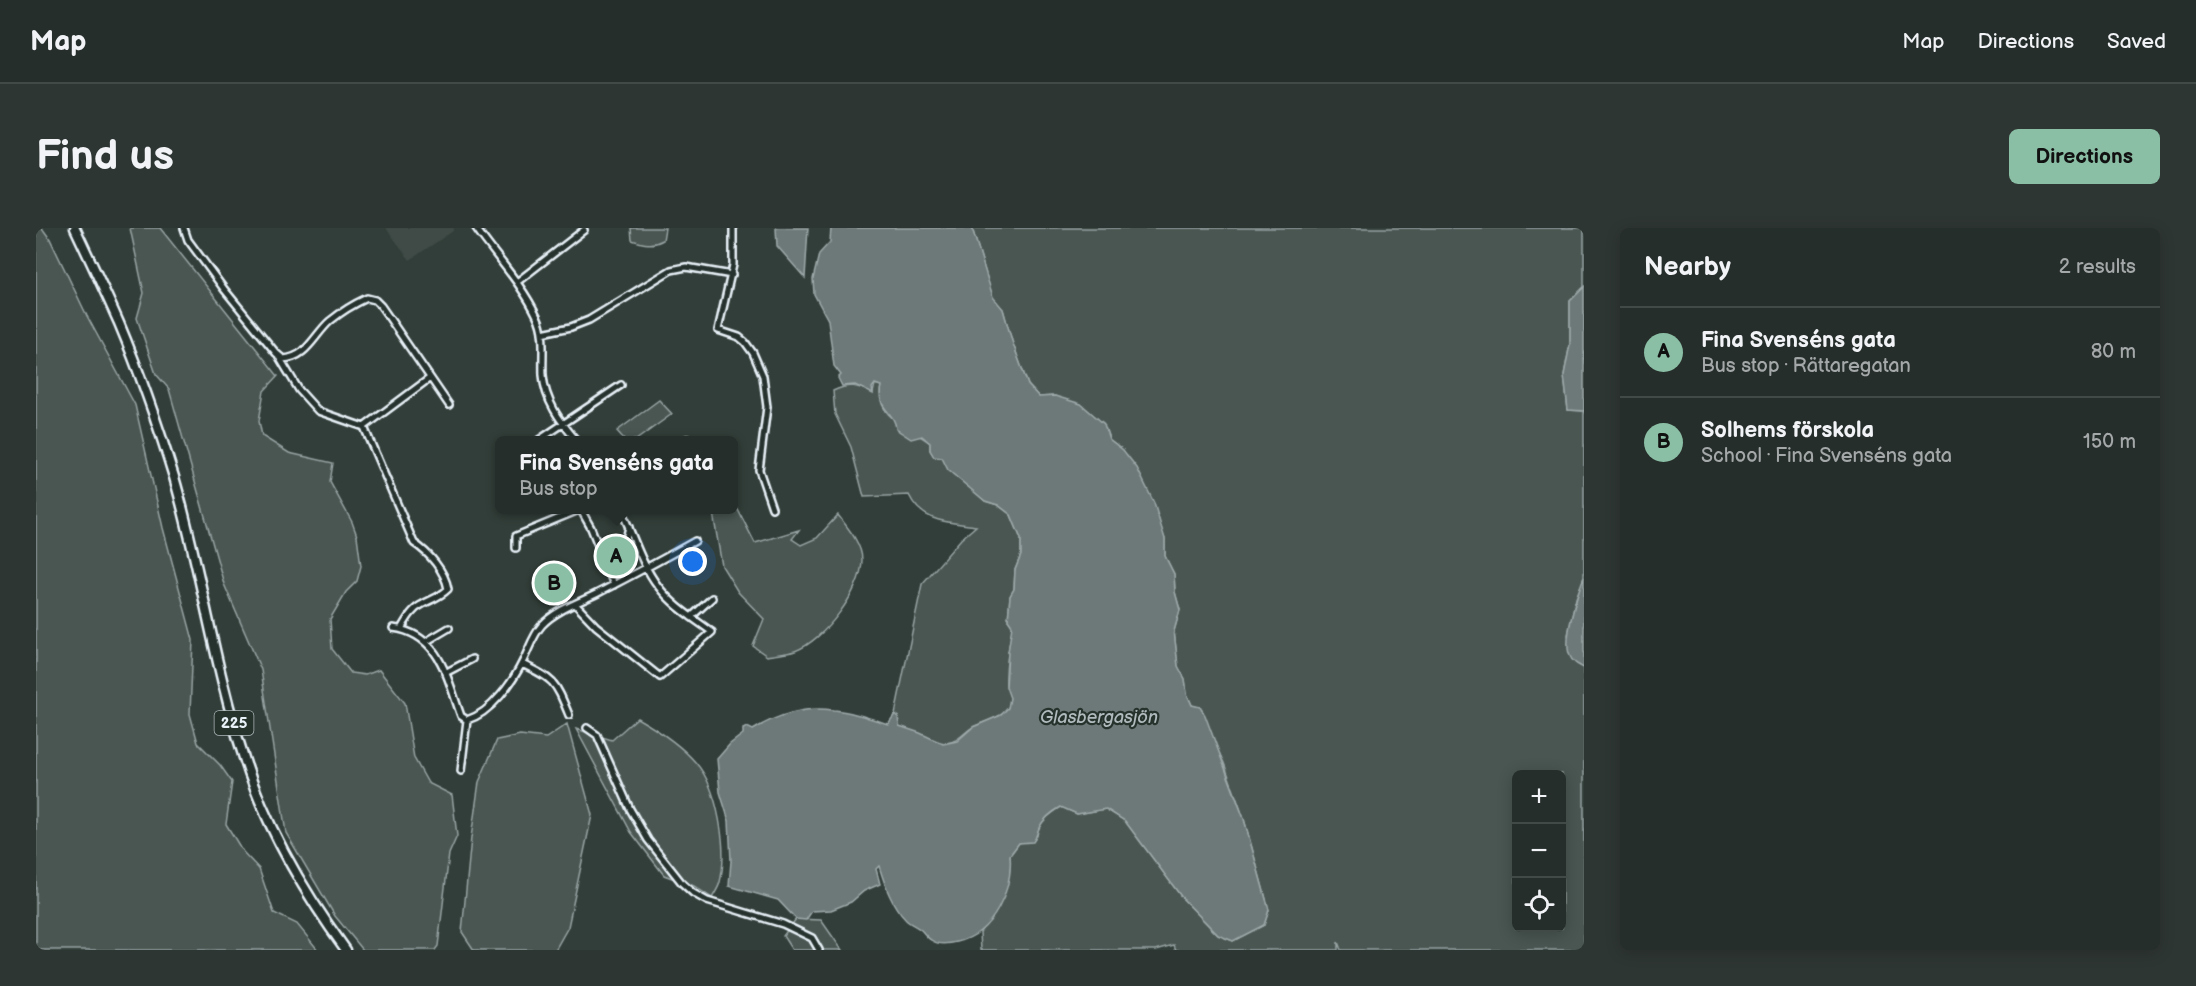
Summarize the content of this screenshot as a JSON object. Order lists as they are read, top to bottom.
{
  "streets": {
    "main road": ["225"]
  },
  "water": ["Glasbergasjön"],
  "page": {
    "header": "Map",
    "nav": ["Map", "Directions", "Saved"],
    "buttons": "Directions",
    "title": "Find us",
    "heading": ["Nearby", "2 results"],
    "list": [
      {
        "mark": "A",
        "name": "Fina Svenséns gata",
        "note": "Bus stop · Rättaregatan",
        "value": "80 m"
      },
      {
        "mark": "B",
        "name": "Solhems förskola",
        "note": "School · Fina Svenséns gata",
        "value": "150 m"
      }
    ],
    "popup": ["Fina Svenséns gata", "Bus stop"],
    "pins": ["A", "B"],
    "map_buttons": ["+", "−"]
  }
}
